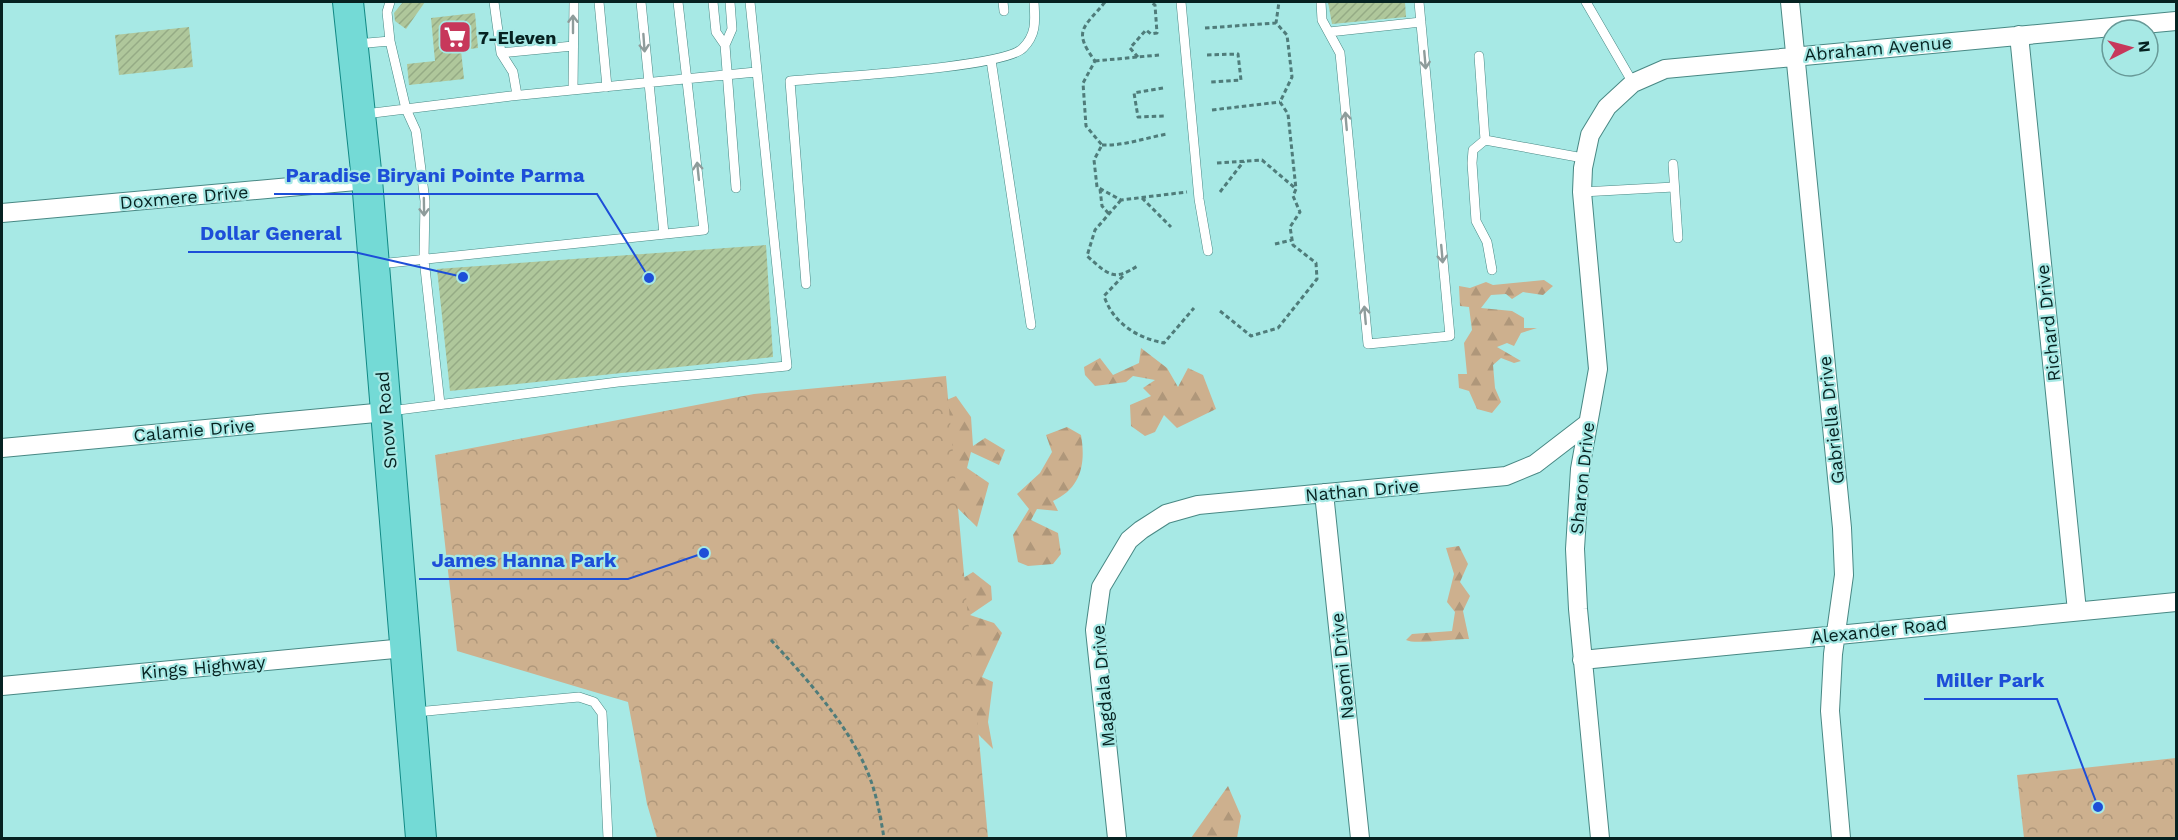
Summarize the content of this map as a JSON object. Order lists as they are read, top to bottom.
{
  "streets": {
    "main road": ["Snow Road"],
    "street": [
      "Abraham Avenue",
      "Doxmere Drive",
      "Richard Drive",
      "Gabriella Drive",
      "Calamie Drive",
      "Sharon Drive",
      "Nathan Drive",
      "Alexander Road",
      "Naomi Drive",
      "Kings Highway",
      "Magdala Drive"
    ]
  },
  "crossings": [
    ["Abraham Avenue", "Richard Drive"],
    ["Abraham Avenue", "Gabriella Drive"],
    ["Abraham Avenue", "Sharon Drive"],
    ["Doxmere Drive", "Snow Road"],
    ["Richard Drive", "Alexander Road"],
    ["Snow Road", "Calamie Drive"],
    ["Snow Road", "Kings Highway"],
    ["Gabriella Drive", "Alexander Road"],
    ["Sharon Drive", "Nathan Drive"],
    ["Sharon Drive", "Alexander Road"],
    ["Nathan Drive", "Naomi Drive"],
    ["Nathan Drive", "Magdala Drive"]
  ],
  "places": {
    "supermarket": ["7-Eleven"],
    "other": [
      "Dollar General",
      "Paradise Biryani Pointe Parma",
      "James Hanna Park",
      "Miller Park"
    ]
  },
  "north": "right"
}
